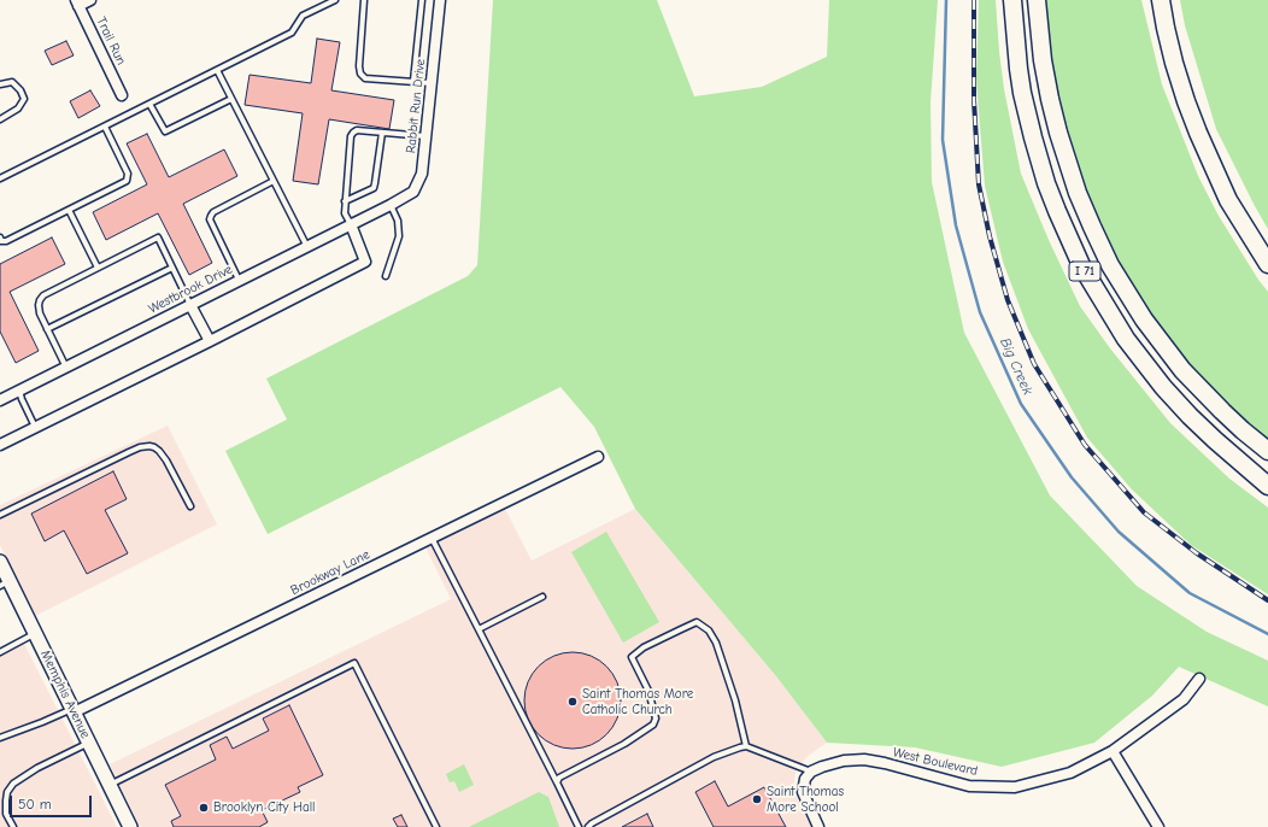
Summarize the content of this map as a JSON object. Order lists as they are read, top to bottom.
{
  "streets": {
    "highway": ["I 71"],
    "main road": ["Memphis Avenue"],
    "street": [
      "Trail Run",
      "Rabbit Run Drive",
      "Westbrook Drive",
      "Brookway Lane",
      "West Boulevard"
    ]
  },
  "crossings": [
    ["Rabbit Run Drive", "Westbrook Drive"],
    ["Brookway Lane", "Memphis Avenue"]
  ],
  "water": ["Big Creek"],
  "places": ["Saint Thomas More Catholic Church", "Saint Thomas More School", "Brooklyn City Hall"],
  "scale_bar": "50 m"
}
